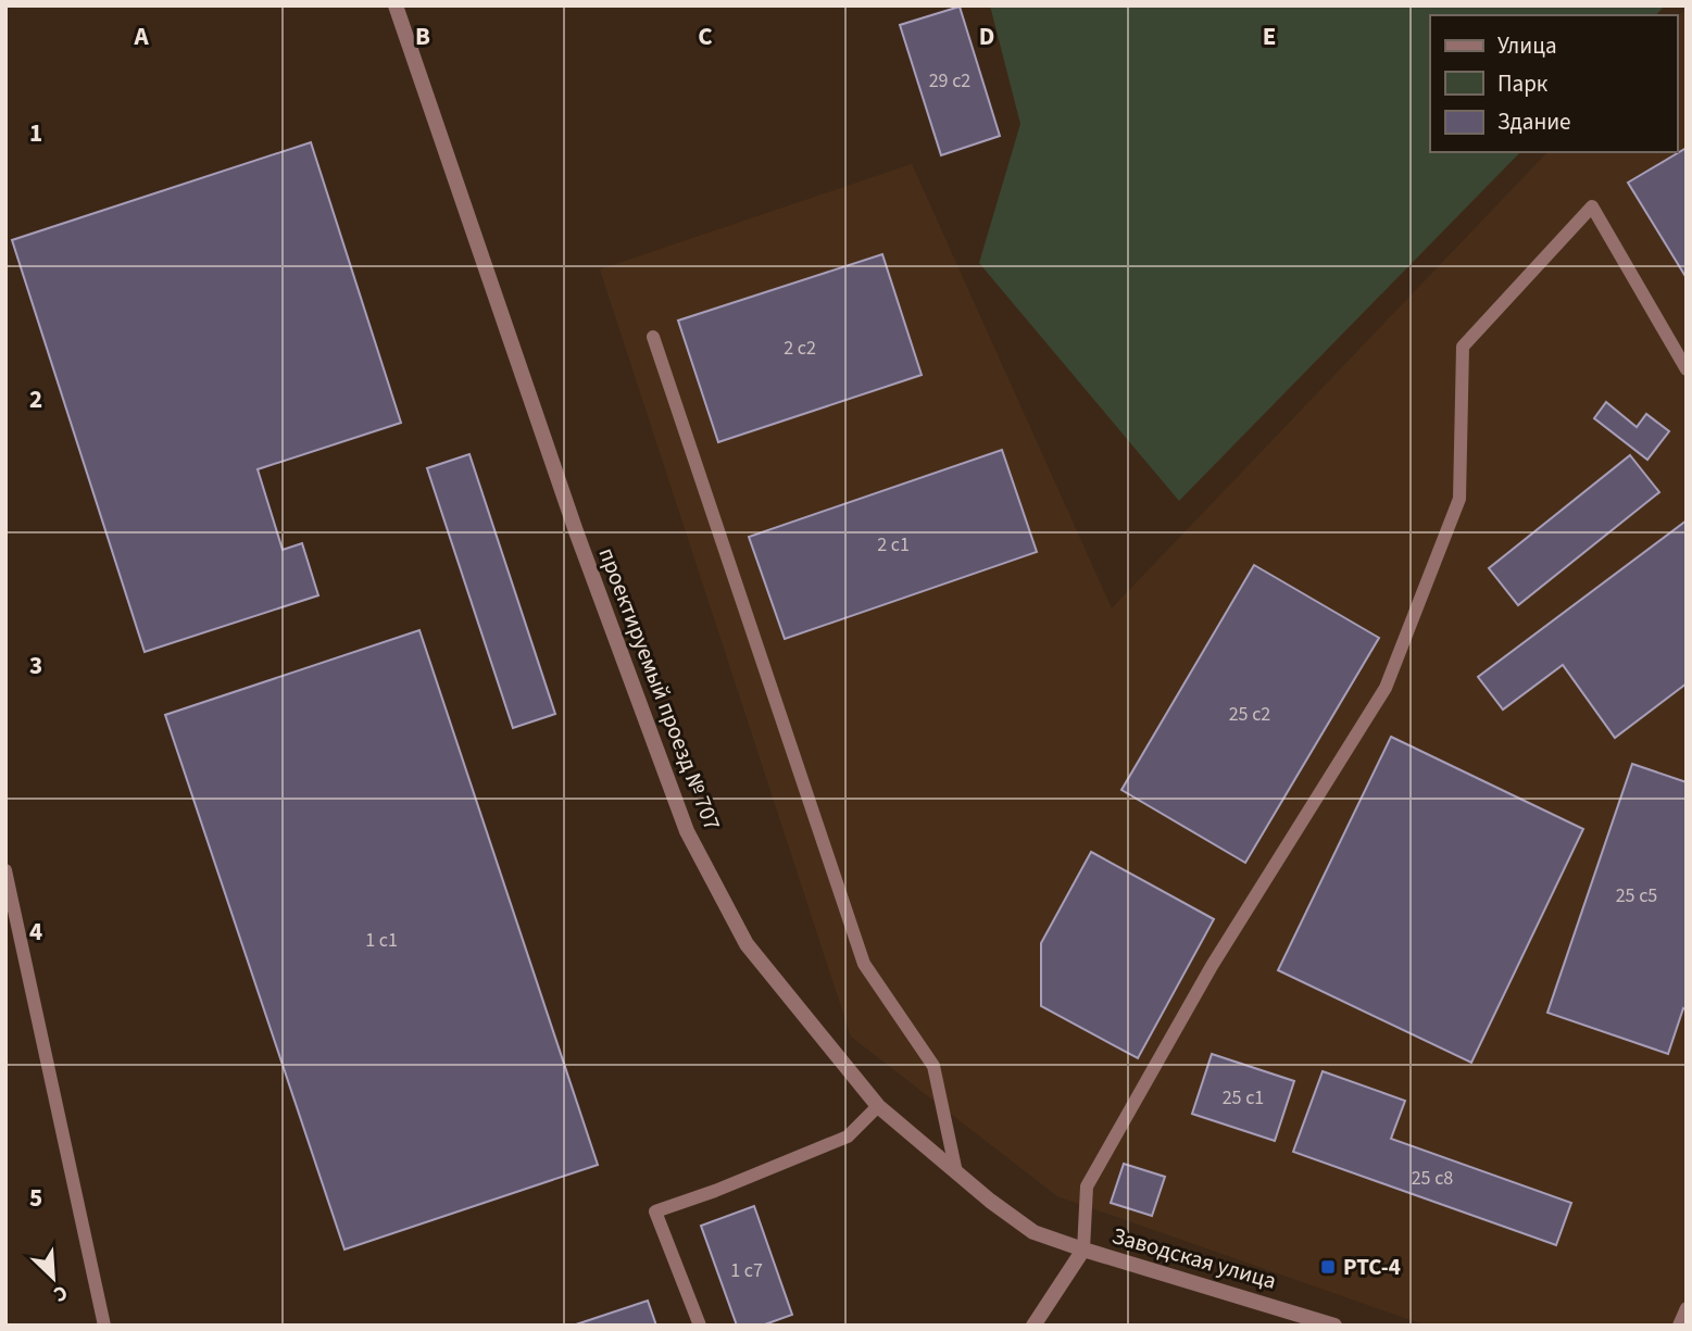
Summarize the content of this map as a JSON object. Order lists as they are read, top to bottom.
{
  "streets": {
    "street": ["проектируемый проезд № 707", "Заводская улица"]
  },
  "crossings": [
    ["проектируемый проезд № 707", "Заводская улица"]
  ],
  "places": {
    "transit": ["РТС-4"]
  },
  "house_numbers": [
    "29 с2",
    "2 с2",
    "2 с1",
    "25 с2",
    "25 с5",
    "1 с1",
    "25 с1",
    "25 с8",
    "1 с7"
  ],
  "legend": ["Улица", "Парк", "Здание"],
  "north": "bottom right",
  "grid": {
    "columns": [
      "A",
      "B",
      "C",
      "D",
      "E"
    ],
    "rows": [
      "1",
      "2",
      "3",
      "4",
      "5"
    ]
  }
}
